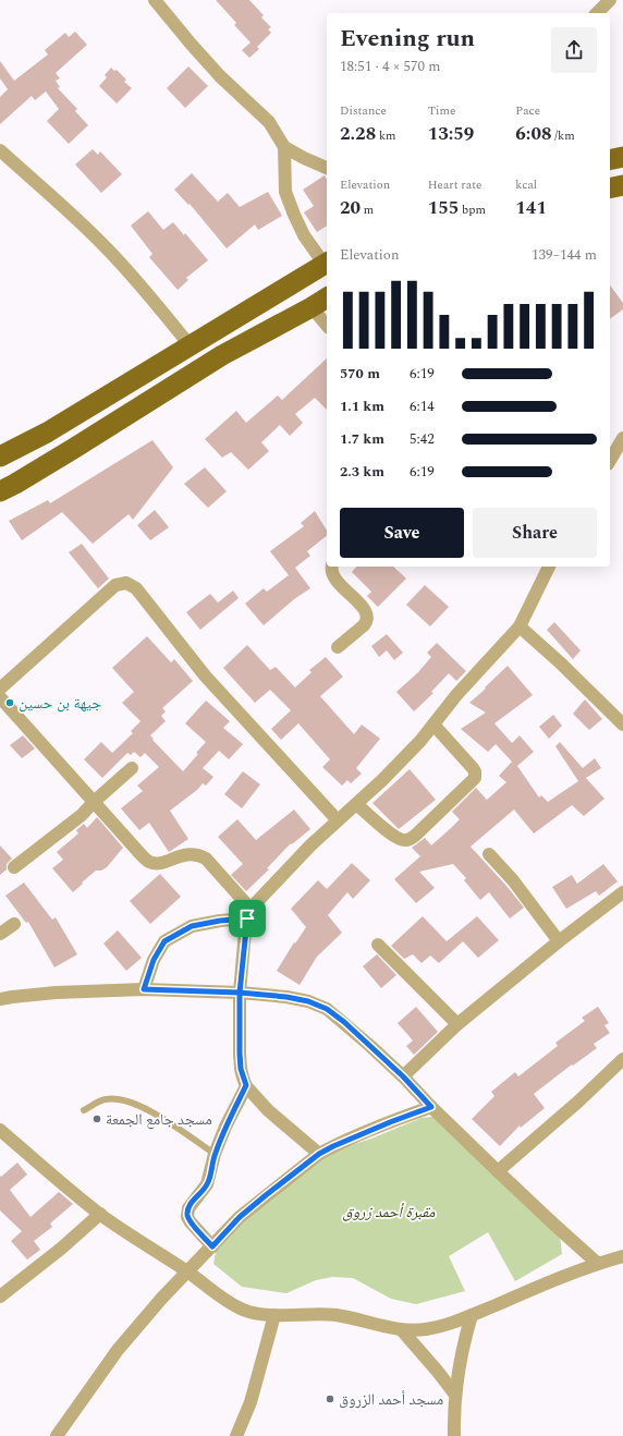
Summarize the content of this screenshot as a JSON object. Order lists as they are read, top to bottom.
{
  "parks": ["مقبرة أحمد زروق"],
  "places": ["جيهة بن حسين", "مسجد جامع الجمعة", "مسجد أحمد الزروق"],
  "page": {
    "heading": ["Evening run", "18:51 · 4 × 570 m"],
    "stats": [
      ["Distance", "2.28 km"],
      ["Time", "13:59"],
      ["Pace", "6:08 /km"],
      ["Elevation", "20 m"],
      ["Heart rate", "155 bpm"],
      ["kcal", "141"]
    ],
    "chart": ["Elevation", "139–144 m"],
    "list": [
      {
        "name": "570 m",
        "note": "6:19"
      },
      {
        "name": "1.1 km",
        "note": "6:14"
      },
      {
        "name": "1.7 km",
        "note": "5:42"
      },
      {
        "name": "2.3 km",
        "note": "6:19"
      }
    ],
    "buttons": ["Save", "Share"]
  }
}
